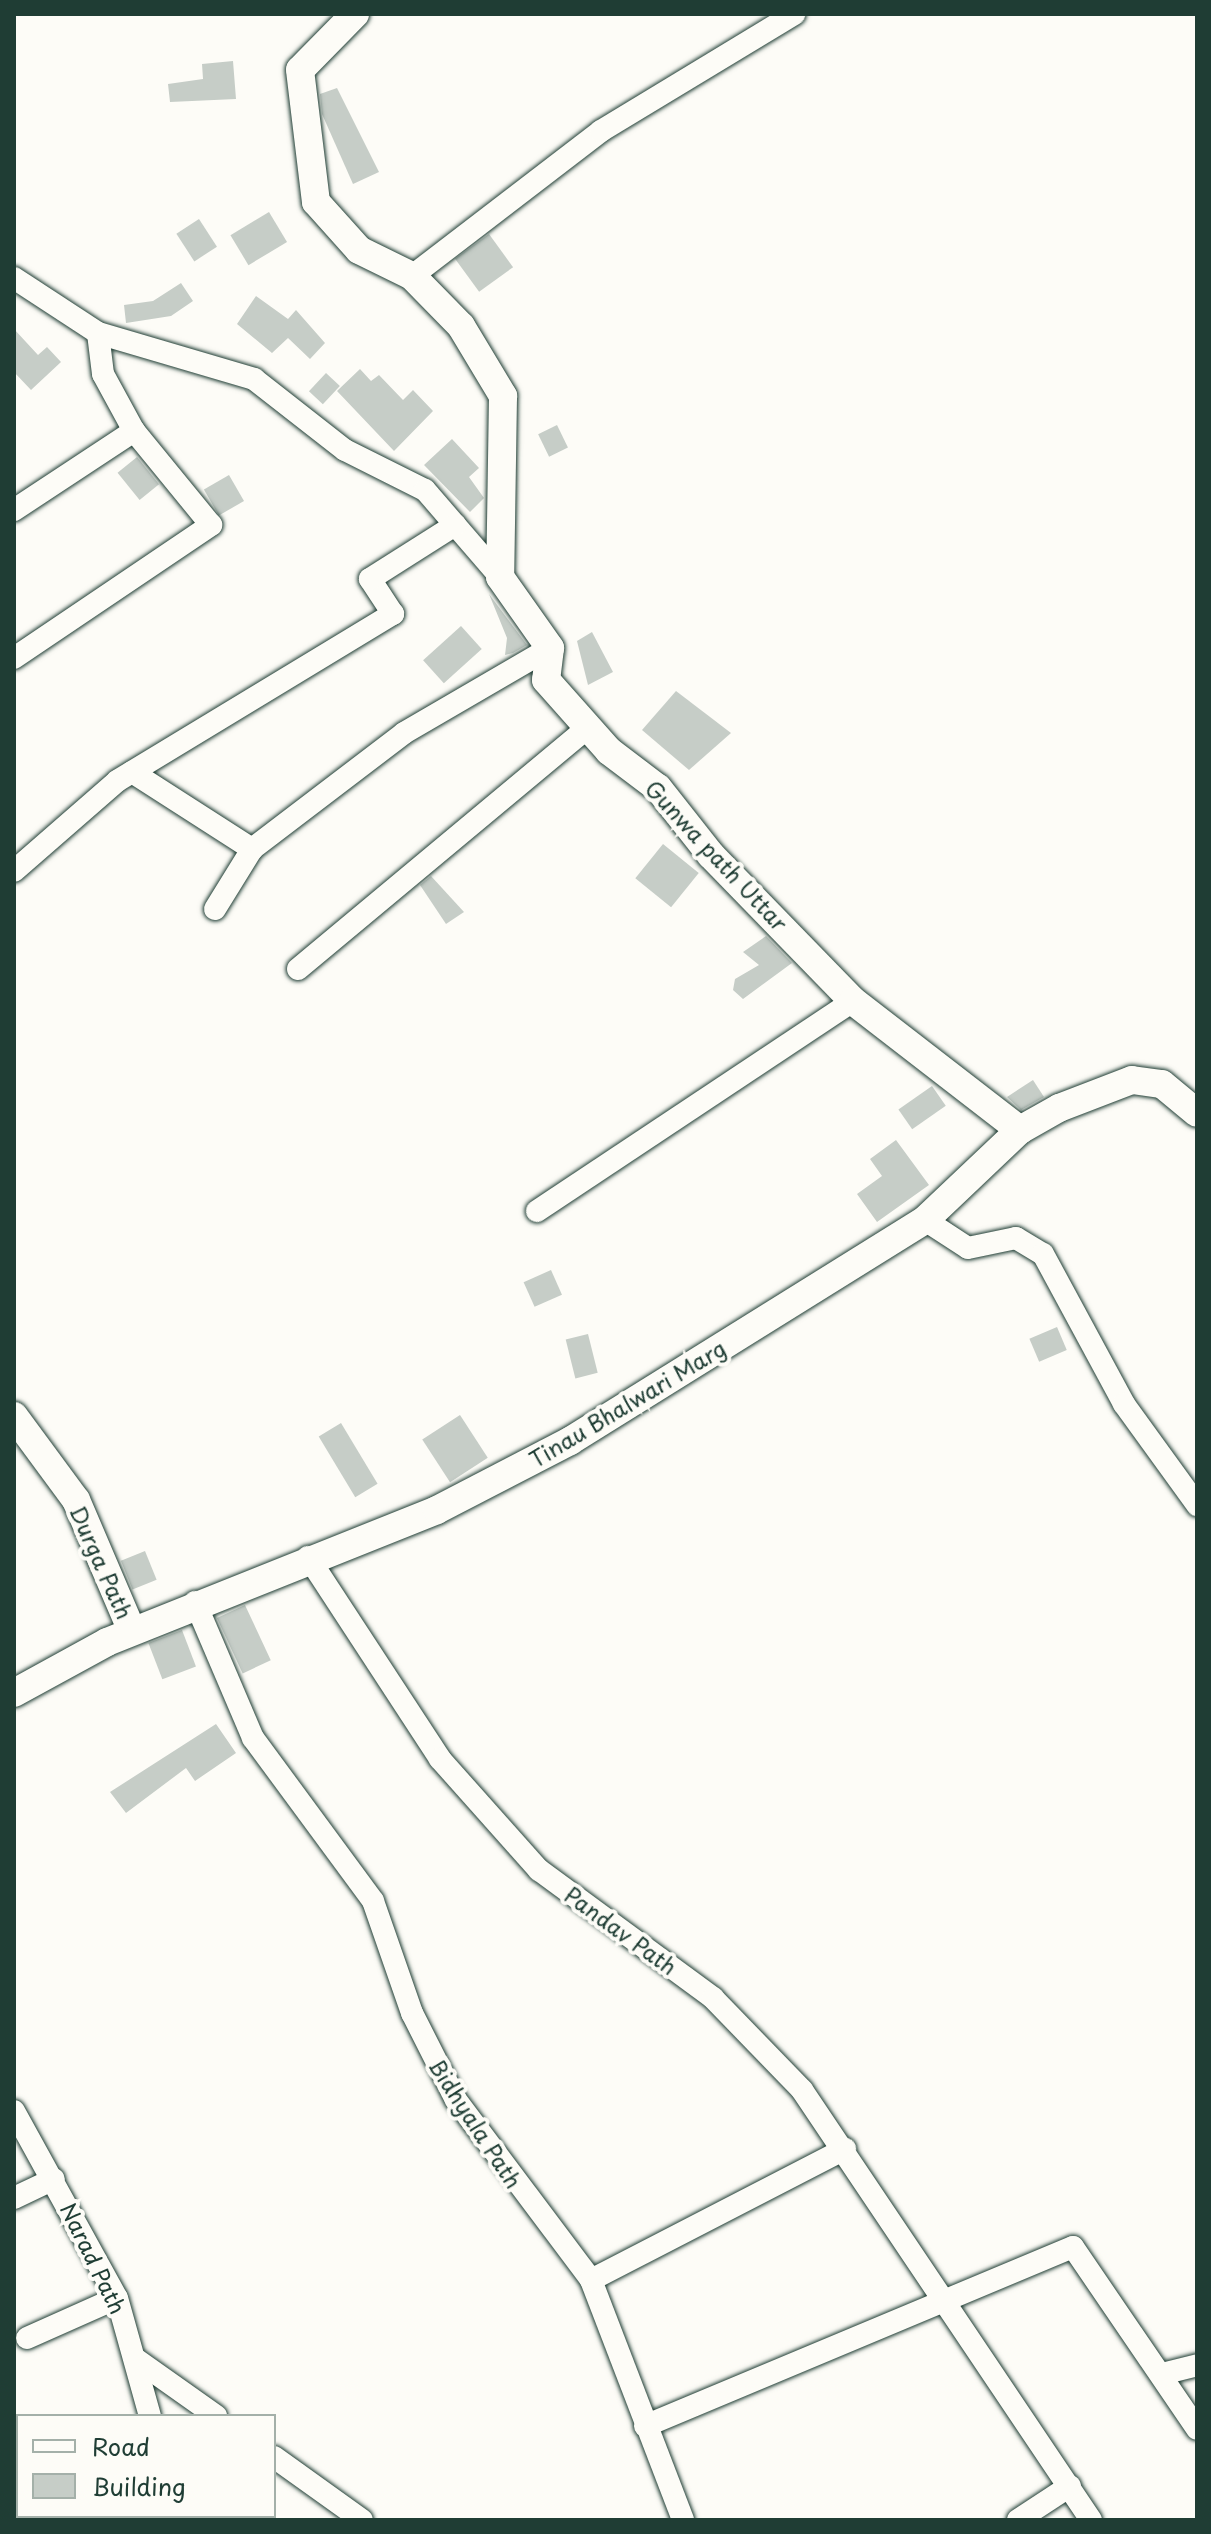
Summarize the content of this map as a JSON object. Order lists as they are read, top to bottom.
{
  "streets": {
    "street": [
      "Gunwa path Uttar",
      "Tinau Bhalwari Marg",
      "Durga Path",
      "Pandav Path",
      "Bidhyala Path",
      "Narad Path"
    ]
  },
  "crossings": [
    ["Gunwa path Uttar", "Tinau Bhalwari Marg"],
    ["Tinau Bhalwari Marg", "Durga Path"],
    ["Tinau Bhalwari Marg", "Pandav Path"],
    ["Tinau Bhalwari Marg", "Bidhyala Path"]
  ],
  "legend": ["Road", "Building"]
}
